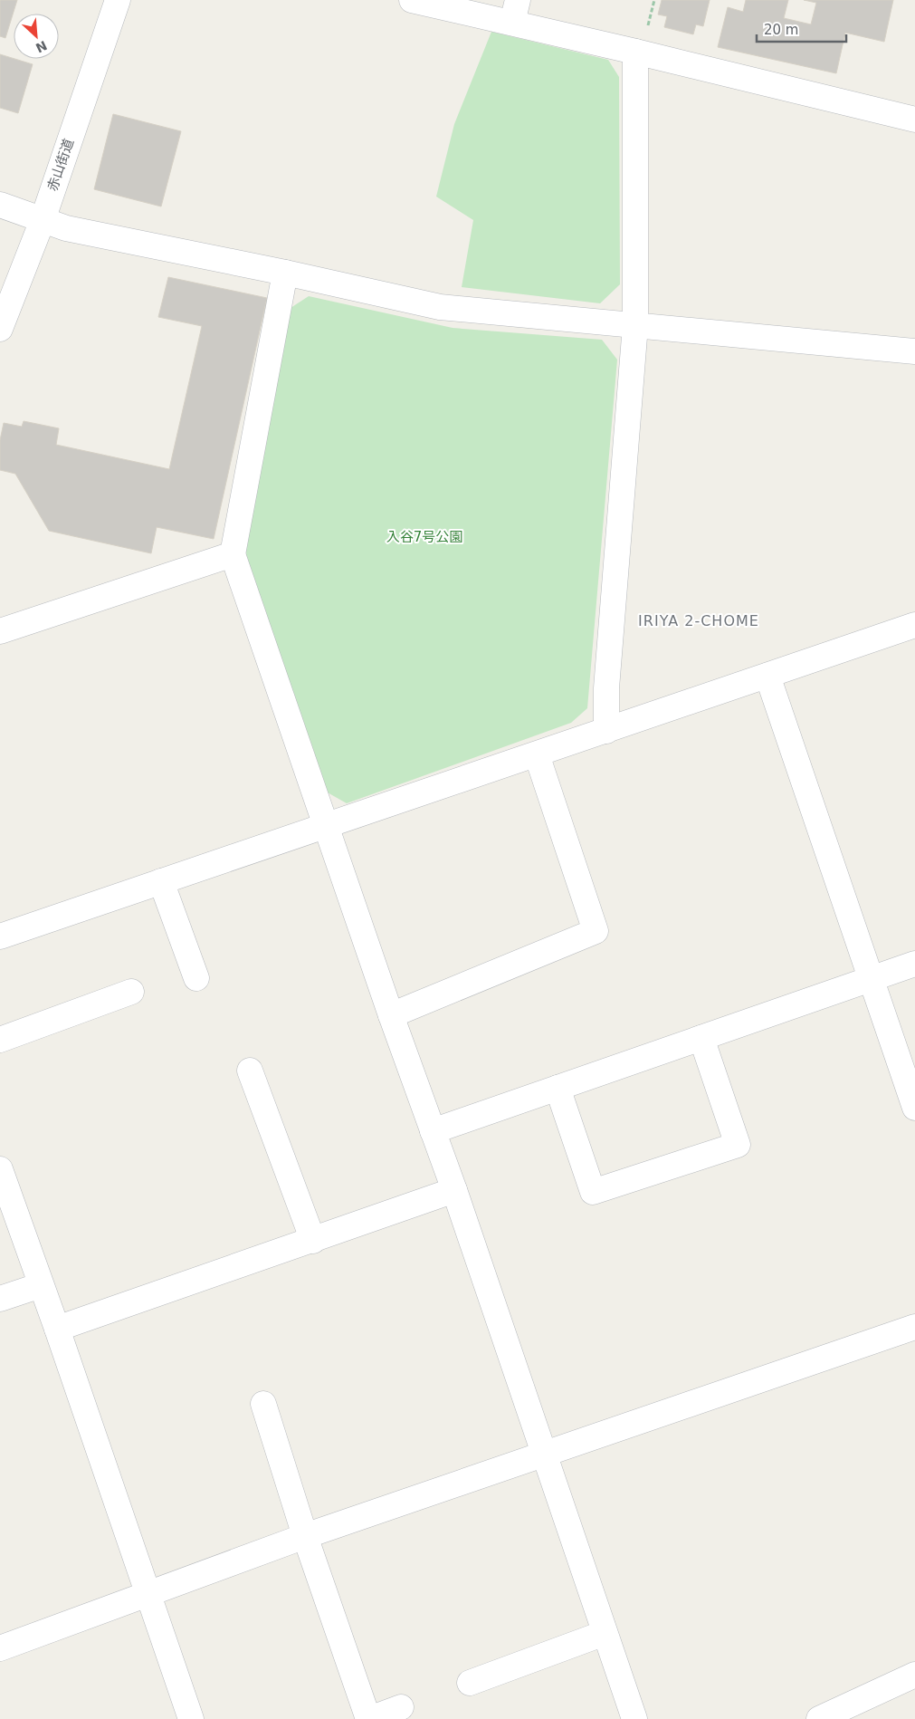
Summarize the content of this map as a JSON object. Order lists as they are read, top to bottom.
{
  "streets": {
    "street": ["赤山街道"]
  },
  "districts": ["IRIYA 2-CHOME"],
  "parks": ["入谷7号公園"],
  "scale_bar": "20 m",
  "north": "bottom right"
}
